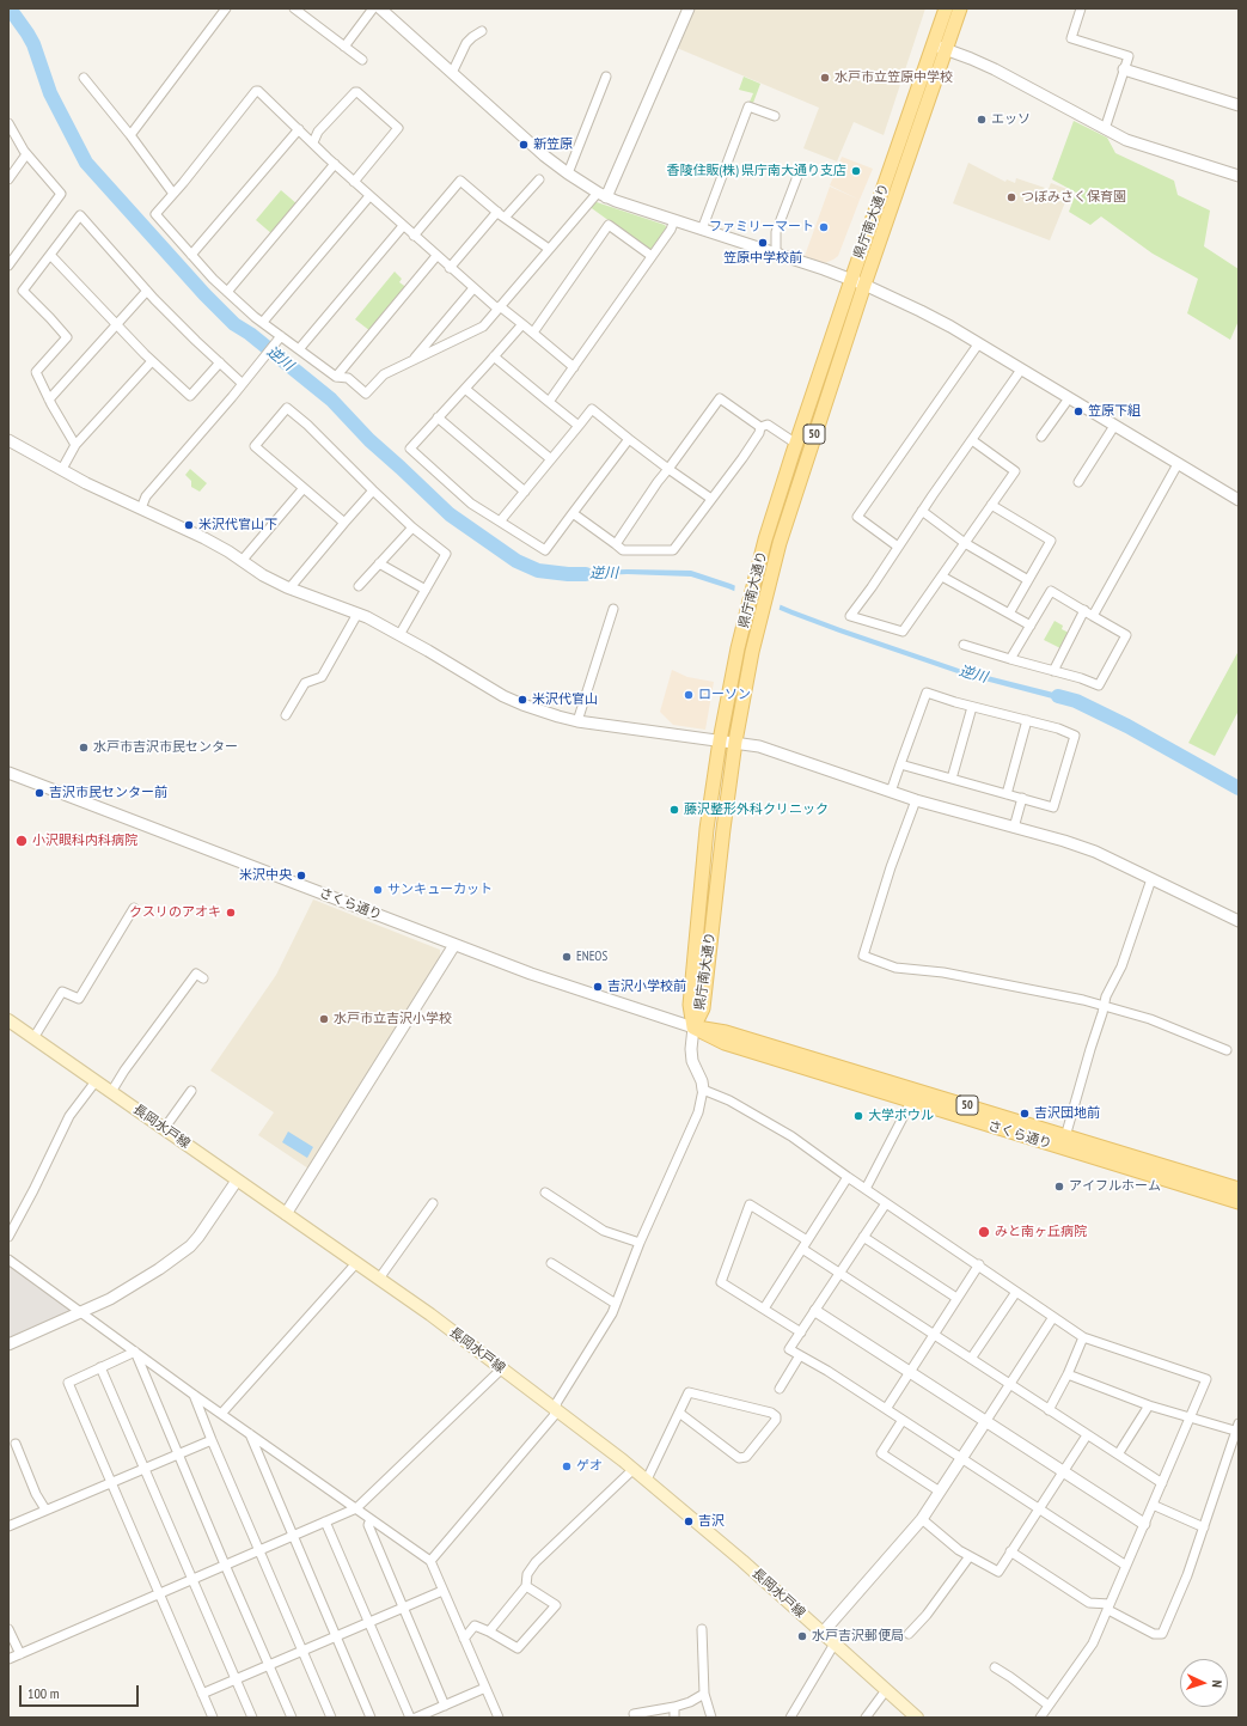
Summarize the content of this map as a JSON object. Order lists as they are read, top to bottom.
{
  "streets": {
    "main road": [
      "県庁南大通り",
      "50",
      "さくら通り",
      "長岡水戸線"
    ]
  },
  "crossings": [
    ["県庁南大通り", "さくら通り"]
  ],
  "water": ["逆川"],
  "places": [
    "水戸市立笠原中学校",
    "エッソ",
    "新笠原",
    "香陵住販(株) 県庁南大通り支店",
    "つぼみさく保育園",
    "ファミリーマート",
    "笠原中学校前",
    "笠原下組",
    "米沢代官山下",
    "ローソン",
    "米沢代官山",
    "水戸市吉沢市民センター",
    "吉沢市民センター前",
    "藤沢整形外科クリニック",
    "小沢眼科内科病院",
    "米沢中央",
    "サンキューカット",
    "クスリのアオキ",
    "ENEOS",
    "吉沢小学校前",
    "水戸市立吉沢小学校",
    "吉沢団地前",
    "大学ボウル",
    "アイフルホーム",
    "みと南ヶ丘病院",
    "ゲオ",
    "吉沢",
    "水戸吉沢郵便局"
  ],
  "scale_bar": "100 m",
  "north": "right"
}
